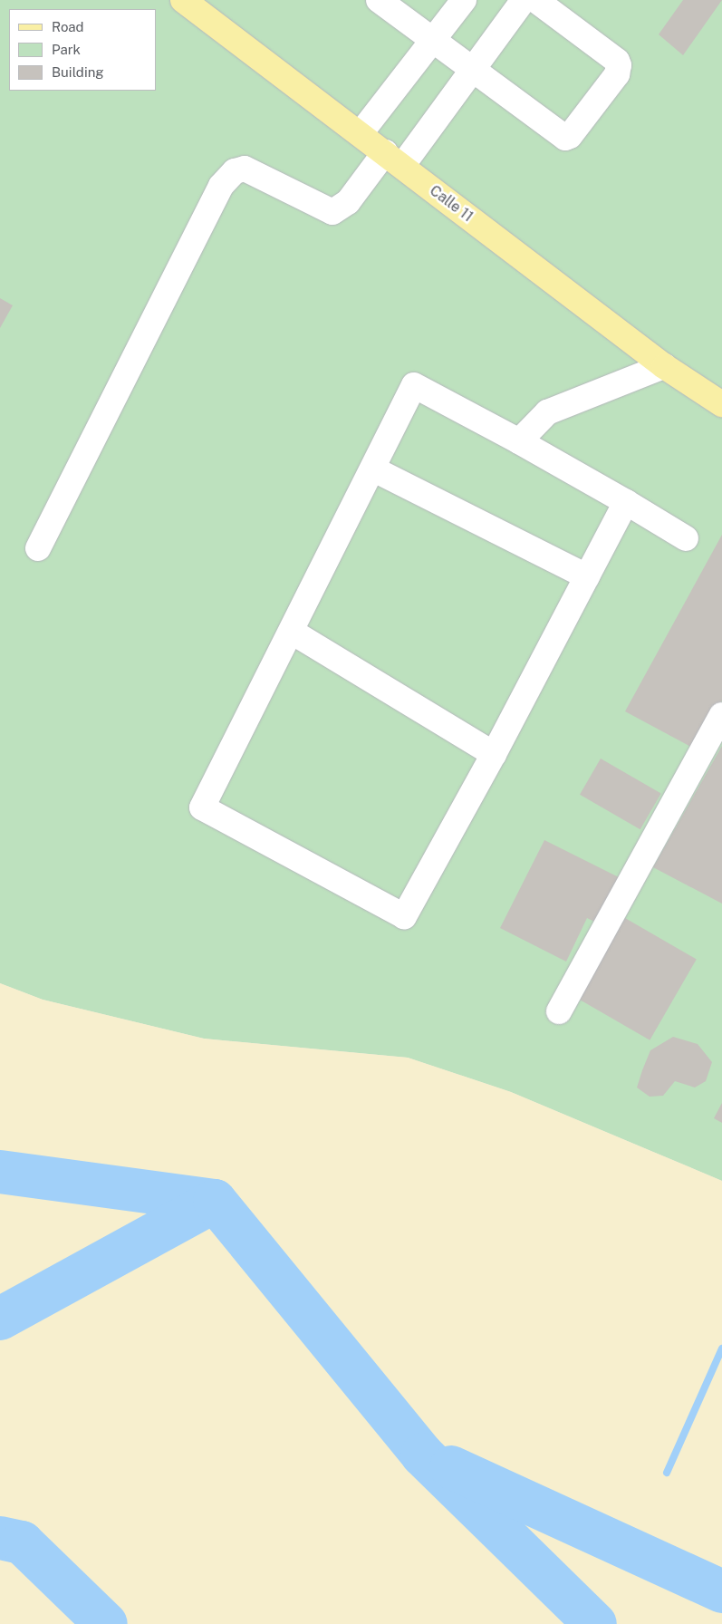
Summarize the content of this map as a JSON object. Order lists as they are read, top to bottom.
{
  "streets": {
    "main road": ["Calle 11"]
  },
  "legend": ["Road", "Park", "Building"]
}
